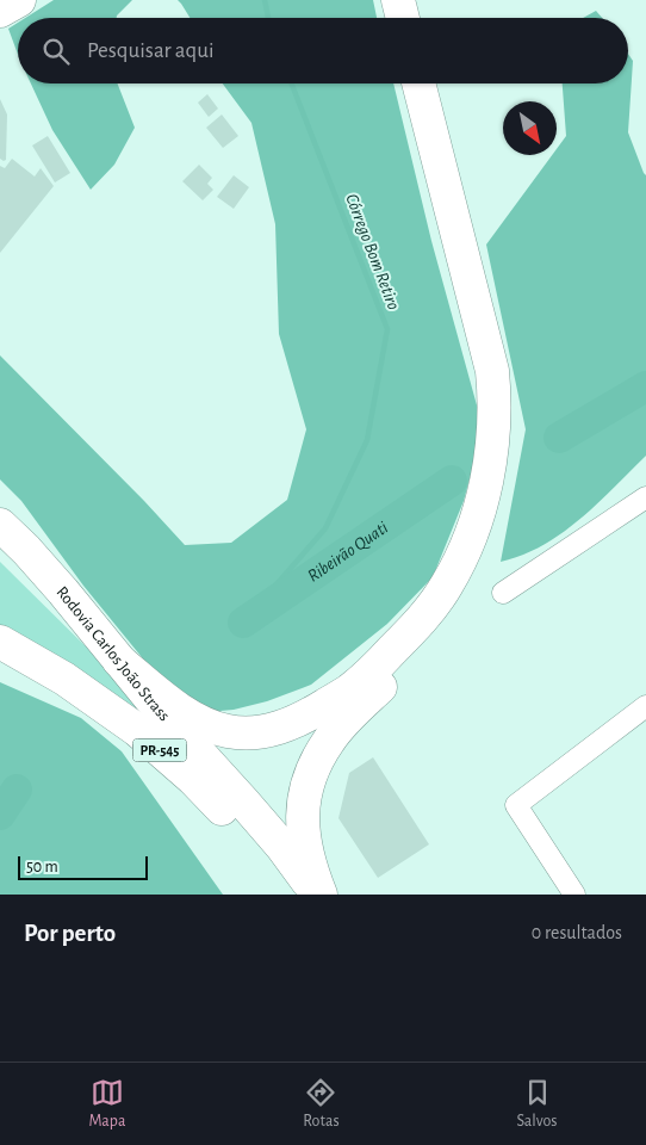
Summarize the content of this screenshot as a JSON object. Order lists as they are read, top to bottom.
{
  "streets": {
    "highway": ["Rodovia Carlos João Strass", "PR-545"]
  },
  "water": ["Córrego Bom Retiro", "Ribeirão Quati"],
  "scale_bar": "50 m",
  "north": "bottom right",
  "page": {
    "search": "Pesquisar aqui",
    "scale": "50 m",
    "heading": ["Por perto", "0 resultados"],
    "nav": ["Mapa", "Rotas", "Salvos"]
  }
}
